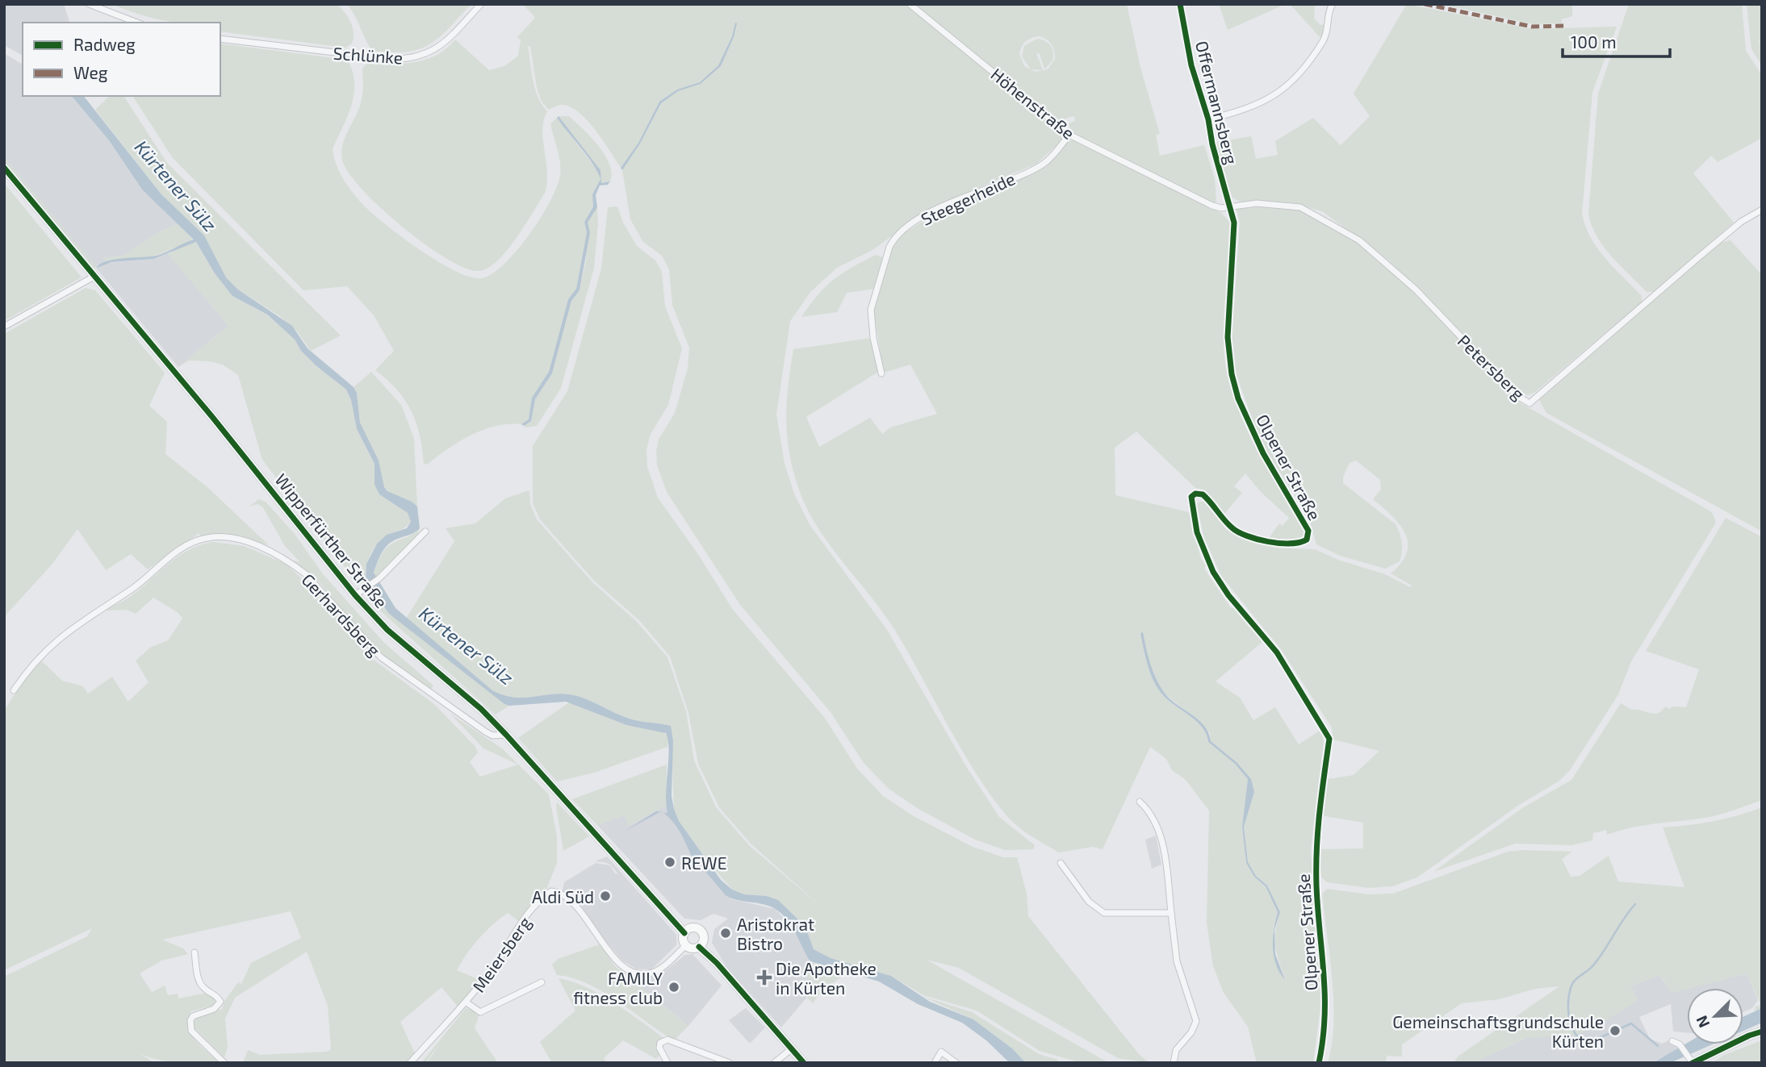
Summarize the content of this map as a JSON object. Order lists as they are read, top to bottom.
{
  "streets": {
    "main road": ["Wipperfürther Straße"],
    "street": [
      "Schlünke",
      "Offermannsberg",
      "Höhenstraße",
      "Steegerheide",
      "Petersberg",
      "Olpener Straße",
      "Gerhardsberg",
      "Meiersberg"
    ]
  },
  "crossings": [
    ["Offermannsberg", "Höhenstraße"],
    ["Offermannsberg", "Petersberg"],
    ["Offermannsberg", "Olpener Straße"],
    ["Höhenstraße", "Steegerheide"],
    ["Höhenstraße", "Petersberg"],
    ["Höhenstraße", "Olpener Straße"],
    ["Petersberg", "Olpener Straße"],
    ["Wipperfürther Straße", "Gerhardsberg"],
    ["Wipperfürther Straße", "Meiersberg"]
  ],
  "water": ["Kürtener Sülz"],
  "places": {
    "other": [
      "REWE",
      "Aldi Süd",
      "Aristokrat Bistro",
      "FAMILY fitness club",
      "Gemeinschaftsgrundschule Kürten"
    ],
    "health": ["Die Apotheke in Kürten"]
  },
  "legend": ["Radweg", "Weg"],
  "scale_bar": "100 m",
  "north": "bottom left"
}
